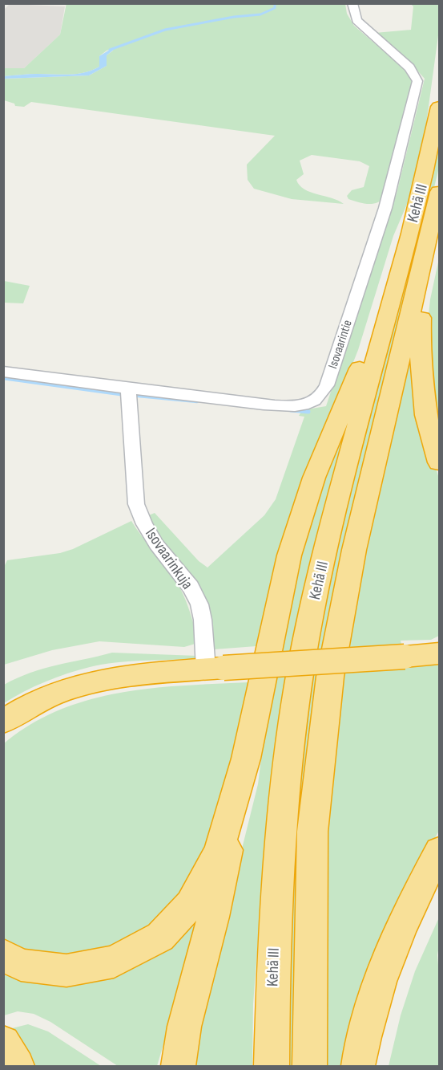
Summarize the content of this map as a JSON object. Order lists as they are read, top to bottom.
{
  "streets": {
    "highway": ["Kehä III"],
    "street": ["Isovaarintie", "Isovaarinkuja"]
  },
  "crossings": [
    ["Isovaarintie", "Isovaarinkuja"]
  ]
}
